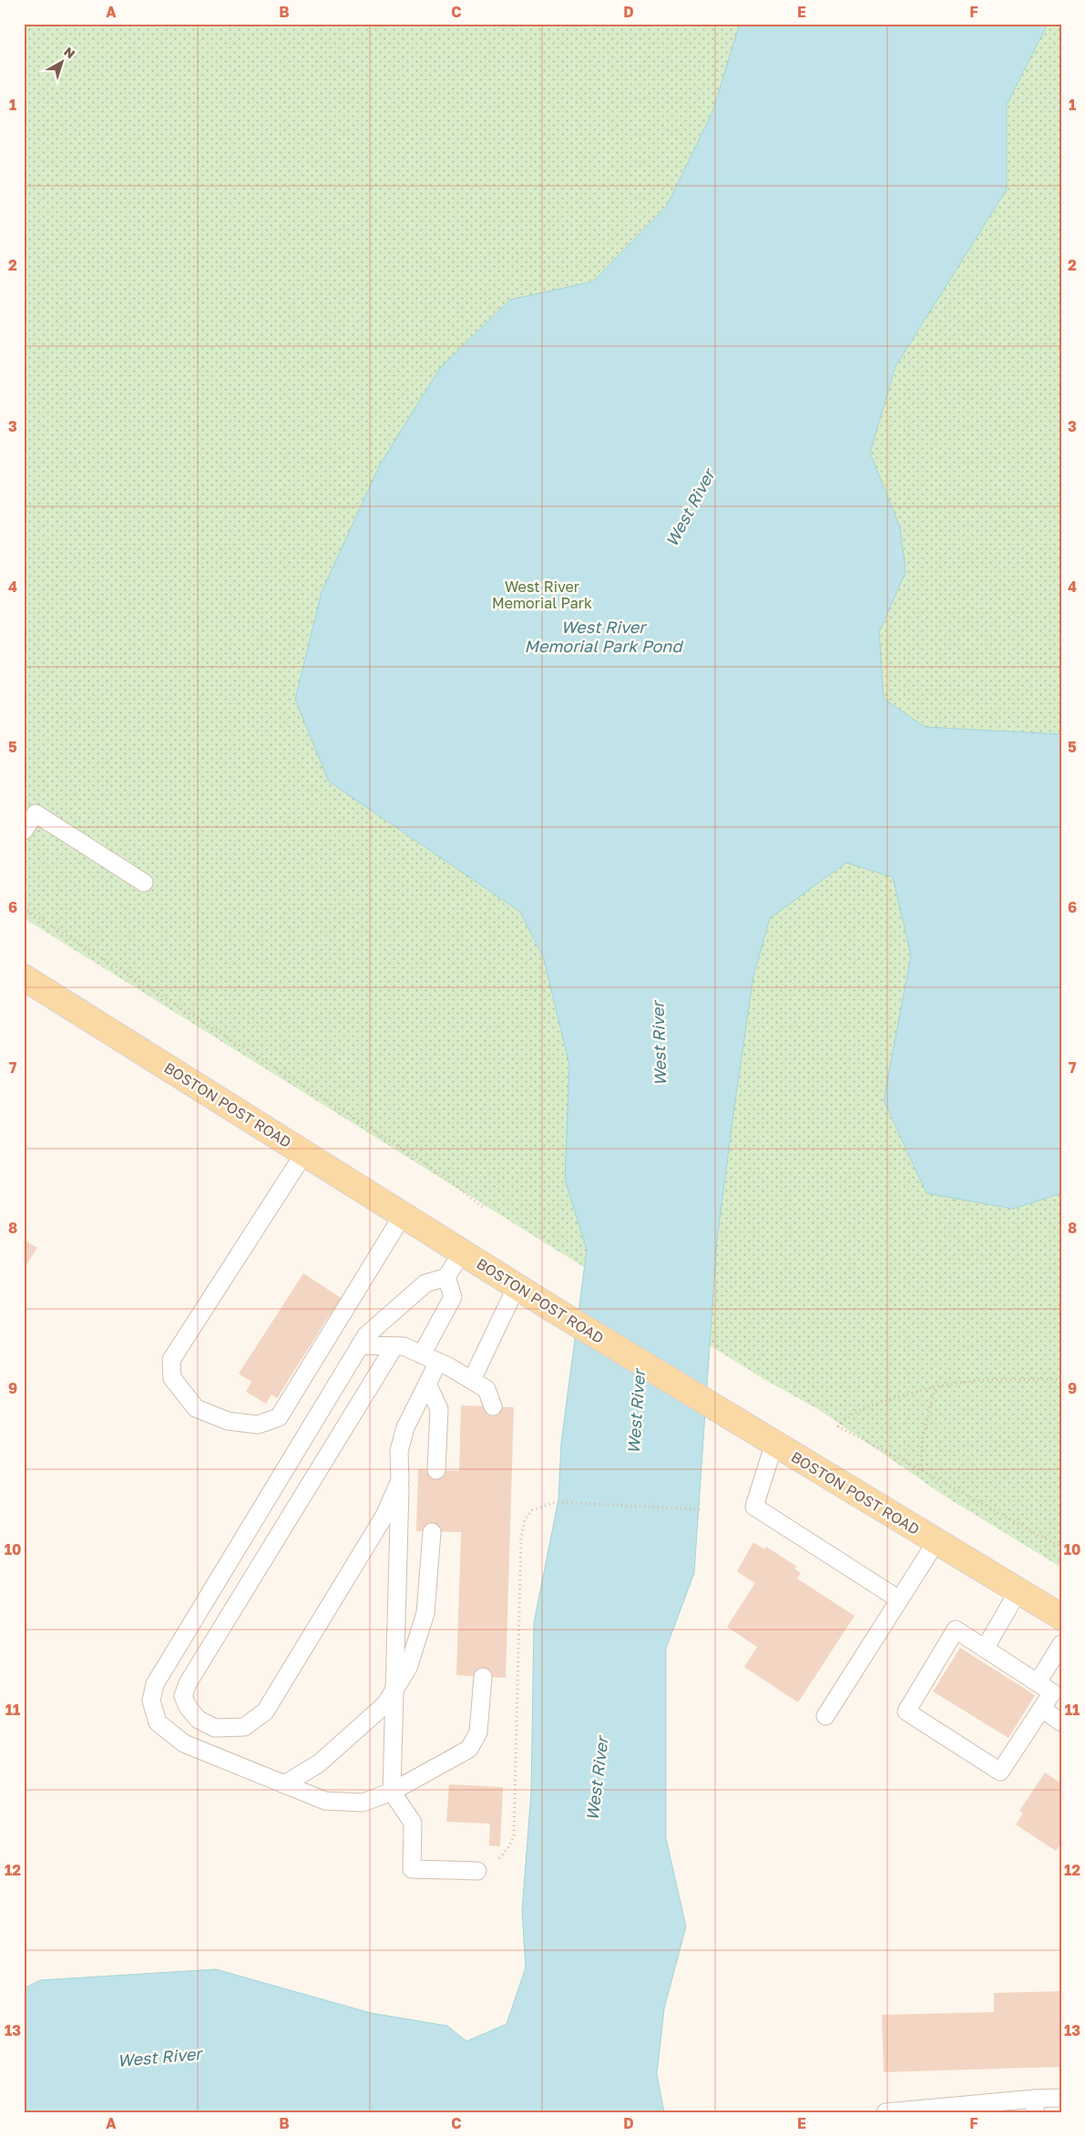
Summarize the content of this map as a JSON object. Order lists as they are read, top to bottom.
{
  "streets": {
    "main road": ["BOSTON POST ROAD"]
  },
  "water": ["West River", "West River Memorial Park Pond"],
  "parks": ["West River Memorial Park"],
  "north": "top right",
  "grid": {
    "columns": [
      "A",
      "B",
      "C",
      "D",
      "E",
      "F"
    ],
    "rows": [
      "1",
      "2",
      "3",
      "4",
      "5",
      "6",
      "7",
      "8",
      "9",
      "10",
      "11",
      "12",
      "13"
    ]
  }
}
